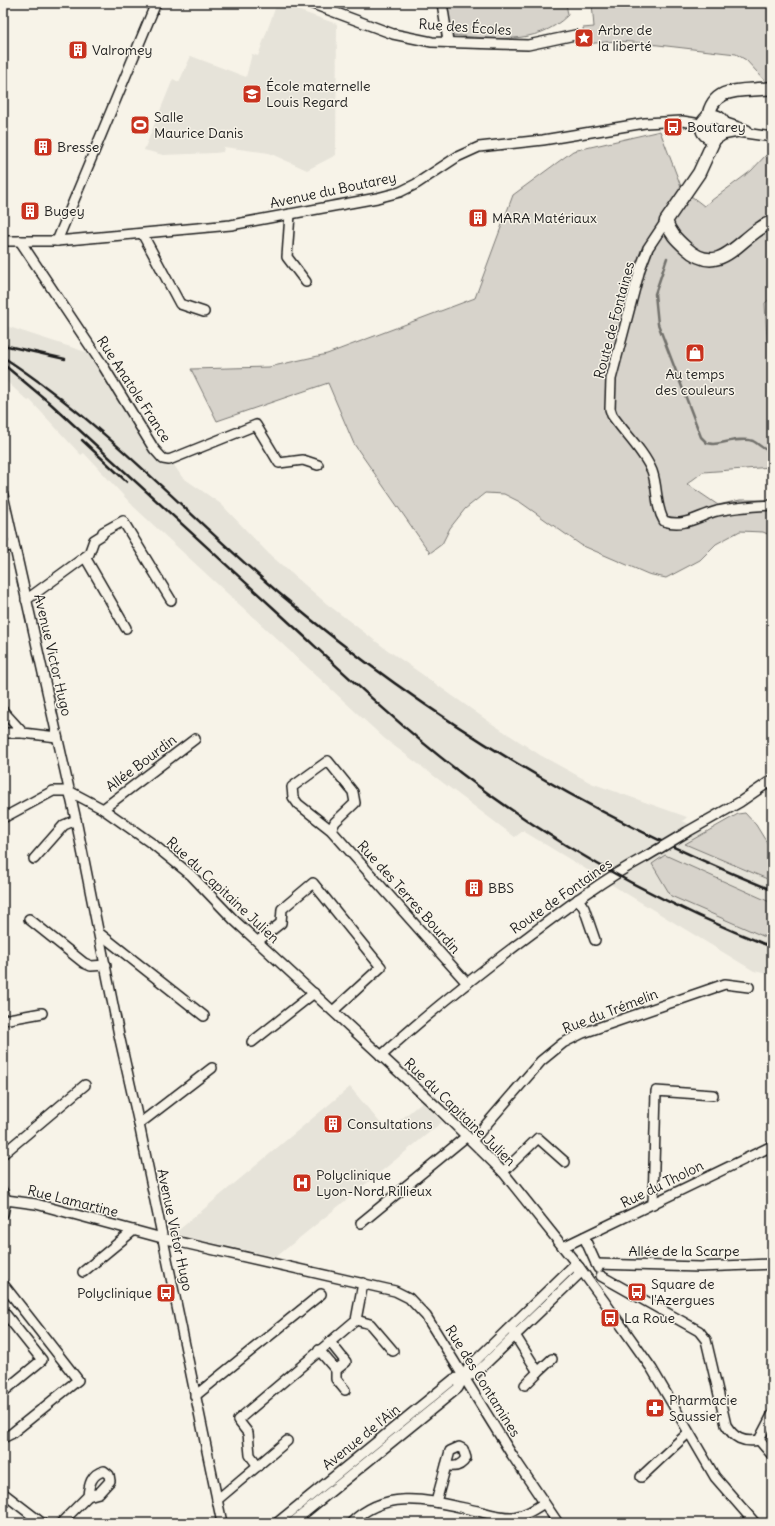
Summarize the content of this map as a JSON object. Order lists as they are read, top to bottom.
{
  "streets": {
    "street": [
      "Rue des Écoles",
      "Avenue du Boutarey",
      "Route de Fontaines",
      "Rue Anatole France",
      "Avenue Victor Hugo",
      "Allée Bourdin",
      "Rue du Capitaine Julien",
      "Rue des Terres Bourdin",
      "Rue du Trémelin",
      "Rue du Tholon",
      "Rue Lamartine",
      "Allée de la Scarpe",
      "Rue des Contamines",
      "Avenue de l'Ain"
    ]
  },
  "crossings": [
    ["Avenue du Boutarey", "Rue Anatole France"],
    ["Route de Fontaines", "Rue du Capitaine Julien"],
    ["Route de Fontaines", "Rue des Terres Bourdin"],
    ["Avenue Victor Hugo", "Rue du Capitaine Julien"],
    ["Avenue Victor Hugo", "Rue Lamartine"],
    ["Avenue Victor Hugo", "Rue des Contamines"],
    ["Allée Bourdin", "Rue du Capitaine Julien"],
    ["Rue du Capitaine Julien", "Rue du Trémelin"],
    ["Rue du Capitaine Julien", "Rue du Tholon"],
    ["Rue du Capitaine Julien", "Avenue de l'Ain"],
    ["Rue Lamartine", "Rue des Contamines"],
    ["Rue des Contamines", "Avenue de l'Ain"]
  ],
  "places": {
    "place": ["Arbre de la liberté"],
    "building": [
      "Valromey",
      "Bresse",
      "Bugey",
      "MARA Matériaux",
      "BBS",
      "Consultations"
    ],
    "school or university": ["École maternelle Louis Regard"],
    "sports": ["Salle Maurice Danis"],
    "bus stop": [
      "Boutarey",
      "Square de l'Azergues",
      "Polyclinique",
      "La Roue"
    ],
    "shop": ["Au temps des couleurs"],
    "hospital": ["Polyclinique Lyon-Nord Rillieux"],
    "pharmacy": ["Pharmacie Saussier"]
  }
}
